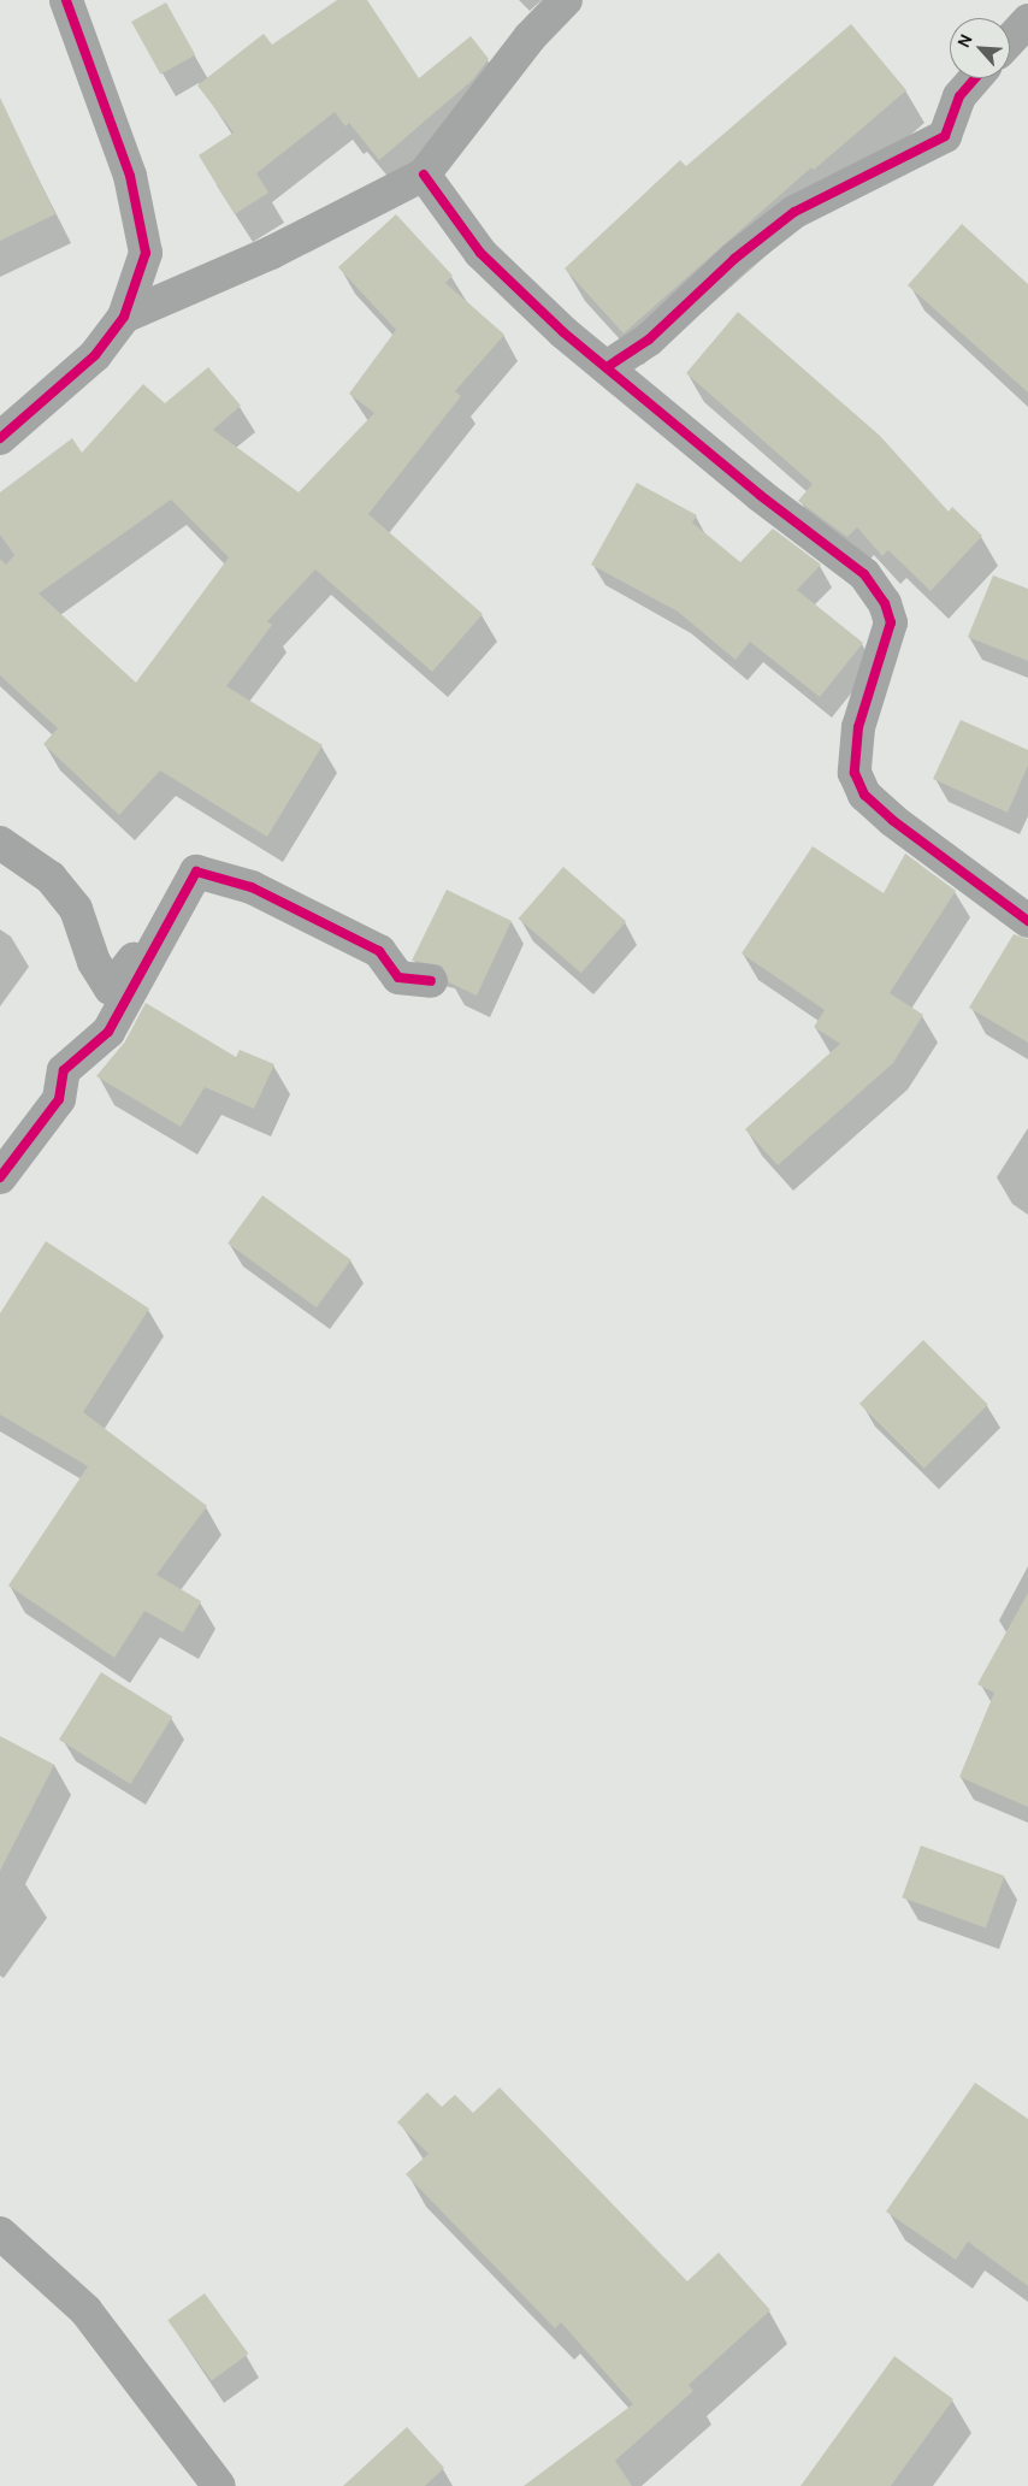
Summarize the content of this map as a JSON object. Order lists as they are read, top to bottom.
{
  "north": "top left"
}
